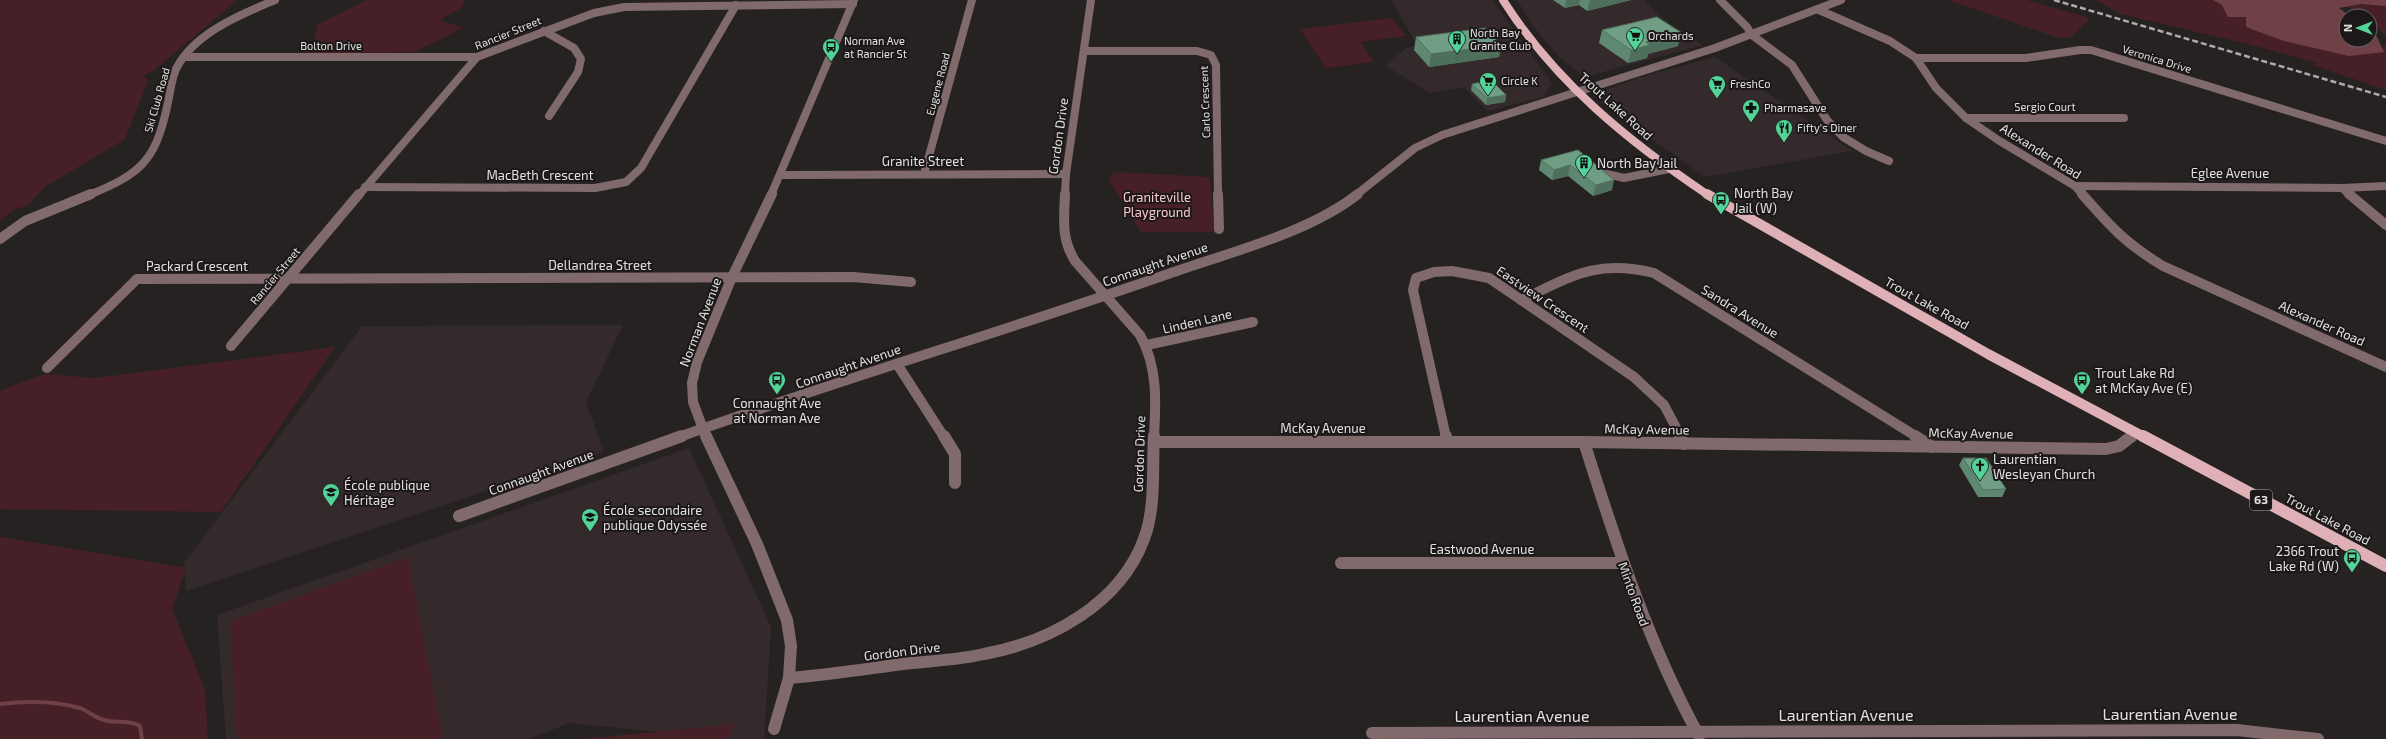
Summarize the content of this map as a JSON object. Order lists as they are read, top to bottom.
{
  "streets": {
    "main road": ["Trout Lake Road", "63"],
    "street": [
      "Rancier Street",
      "Bolton Drive",
      "Veronica Drive",
      "Eugene Road",
      "Ski Club Road",
      "Carlo Crescent",
      "Sergio Court",
      "Gordon Drive",
      "Alexander Road",
      "Granite Street",
      "Eglee Avenue",
      "MacBeth Crescent",
      "Connaught Avenue",
      "Dellandrea Street",
      "Packard Crescent",
      "Eastview Crescent",
      "Sandra Avenue",
      "Linden Lane",
      "Norman Avenue",
      "McKay Avenue",
      "Eastwood Avenue",
      "Minto Road",
      "Laurentian Avenue"
    ]
  },
  "crossings": [
    ["Rancier Street", "Bolton Drive"],
    ["Rancier Street", "MacBeth Crescent"],
    ["Rancier Street", "Dellandrea Street"],
    ["Rancier Street", "Packard Crescent"],
    ["Rancier Street", "Norman Avenue"],
    ["Bolton Drive", "Ski Club Road"],
    ["Veronica Drive", "Alexander Road"],
    ["Eugene Road", "Granite Street"],
    ["Carlo Crescent", "Gordon Drive"],
    ["Trout Lake Road", "Connaught Avenue"],
    ["Trout Lake Road", "McKay Avenue"],
    ["Sergio Court", "Alexander Road"],
    ["Gordon Drive", "Granite Street"],
    ["Gordon Drive", "Connaught Avenue"],
    ["Gordon Drive", "Linden Lane"],
    ["Gordon Drive", "Norman Avenue"],
    ["Gordon Drive", "McKay Avenue"],
    ["Alexander Road", "Eglee Avenue"],
    ["Alexander Road", "Connaught Avenue"],
    ["Granite Street", "Norman Avenue"],
    ["Connaught Avenue", "Norman Avenue"],
    ["Dellandrea Street", "Packard Crescent"],
    ["Dellandrea Street", "Norman Avenue"],
    ["Eastview Crescent", "Sandra Avenue"],
    ["Eastview Crescent", "McKay Avenue"],
    ["Sandra Avenue", "McKay Avenue"],
    ["McKay Avenue", "Minto Road"],
    ["Eastwood Avenue", "Minto Road"],
    ["Minto Road", "Laurentian Avenue"]
  ],
  "parks": ["Graniteville Playground"],
  "places": {
    "supermarket": ["Orchards", "Circle K", "FreshCo"],
    "building": ["North Bay Granite Club", "North Bay Jail"],
    "bus stop": [
      "Norman Ave at Rancier St",
      "North Bay Jail (W)",
      "Connaught Ave at Norman Ave",
      "Trout Lake Rd at McKay Ave (E)",
      "2366 Trout Lake Rd (W)"
    ],
    "pharmacy": ["Pharmasave"],
    "restaurant": ["Fifty's Diner"],
    "church": ["Laurentian Wesleyan Church"],
    "school or university": ["École publique Héritage", "École secondaire publique Odyssée"]
  },
  "north": "left"
}
